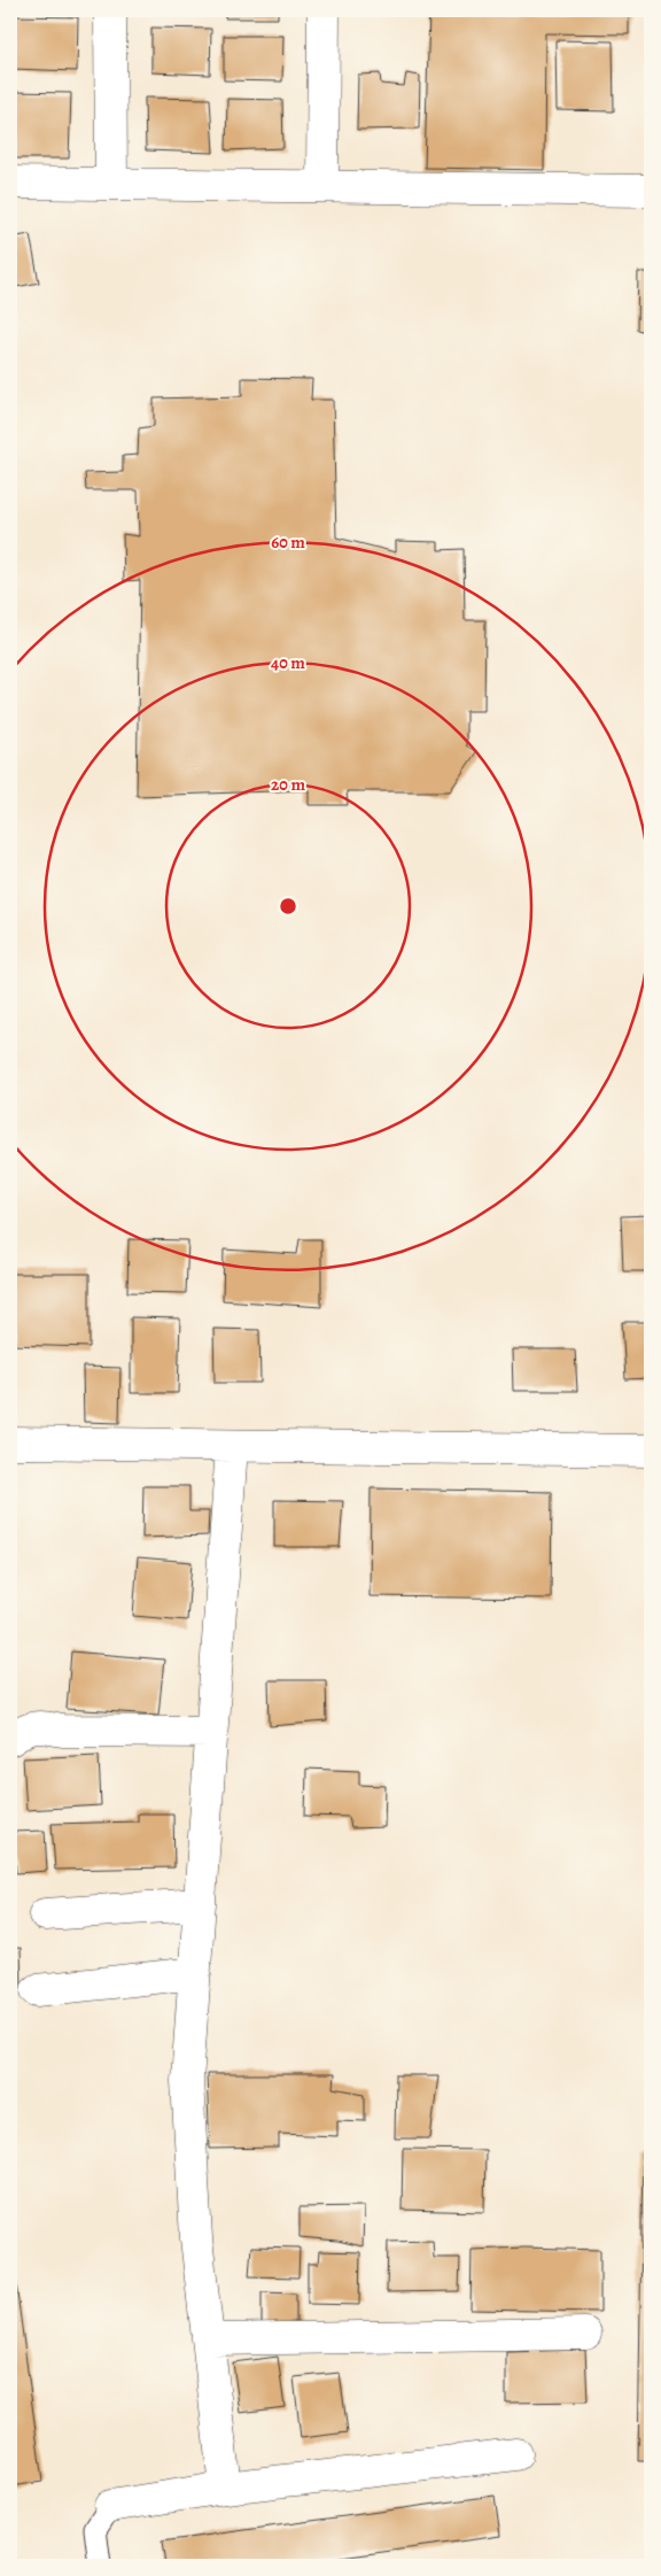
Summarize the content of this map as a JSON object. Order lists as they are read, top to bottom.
{
  "rings": ["60 m", "40 m", "20 m"]
}
